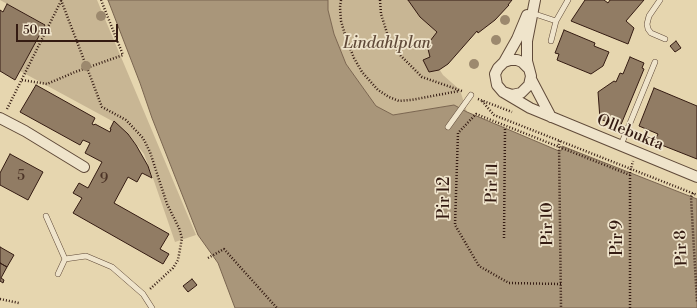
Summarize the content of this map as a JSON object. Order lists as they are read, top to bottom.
{
  "streets": {
    "street": ["Ollebukta"],
    "path": [
      "Pir 11",
      "Pir 12",
      "Pir 10",
      "Pir 9",
      "Pir 8"
    ]
  },
  "crossings": [
    ["Pir 12", "Pir 10"]
  ],
  "parks": ["Lindahlplan"],
  "house_numbers": ["5", "9"],
  "scale_bar": "50 m"
}
